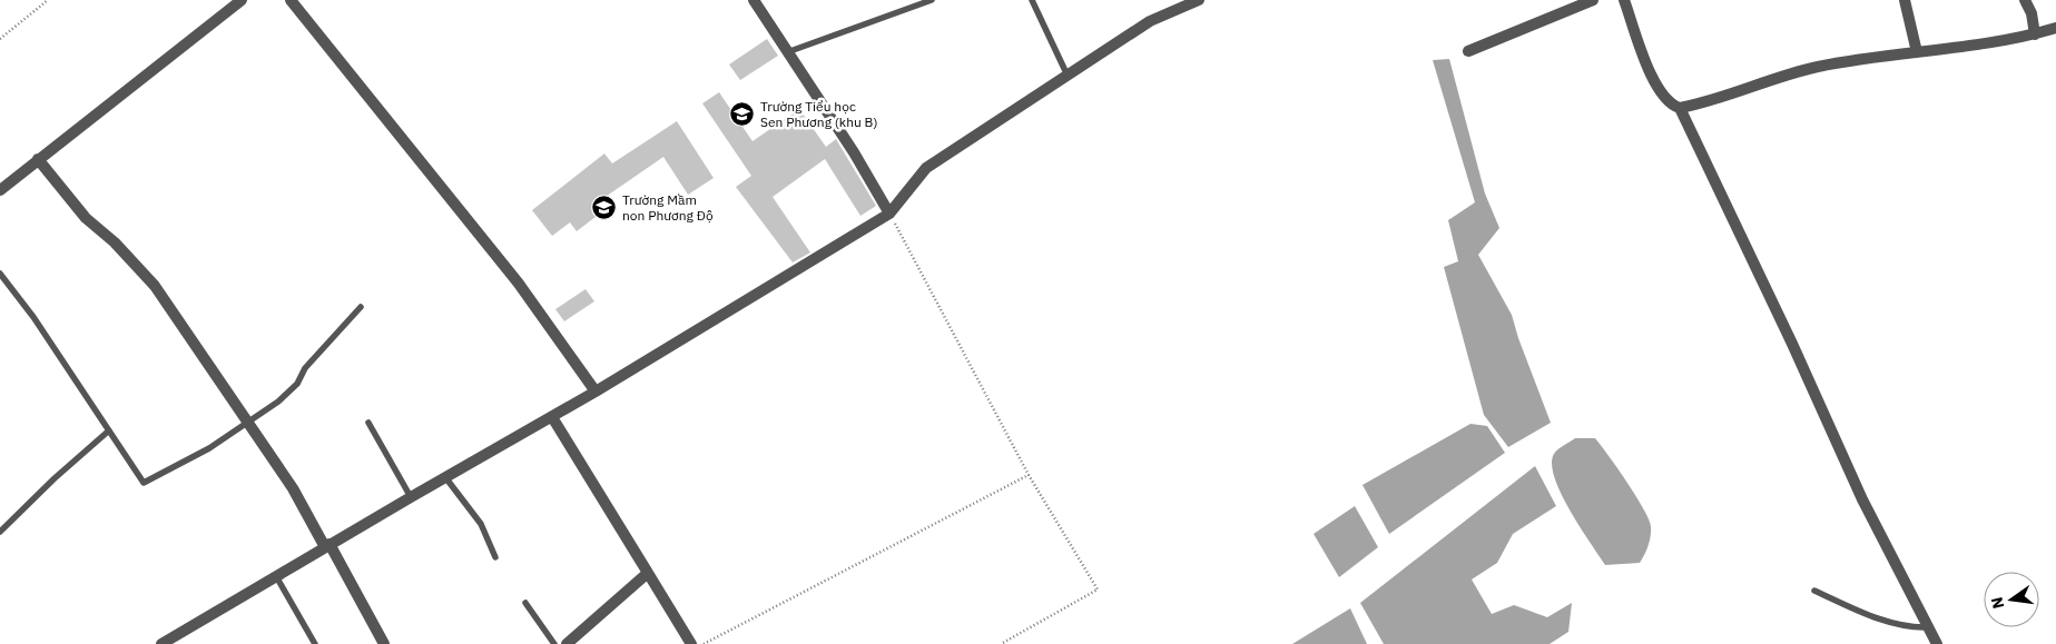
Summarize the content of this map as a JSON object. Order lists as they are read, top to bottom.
{
  "places": {
    "school or university": ["Trường Tiểu học Sen Phương (khu B)", "Trường Mầm non Phương Độ"]
  },
  "north": "left"
}
